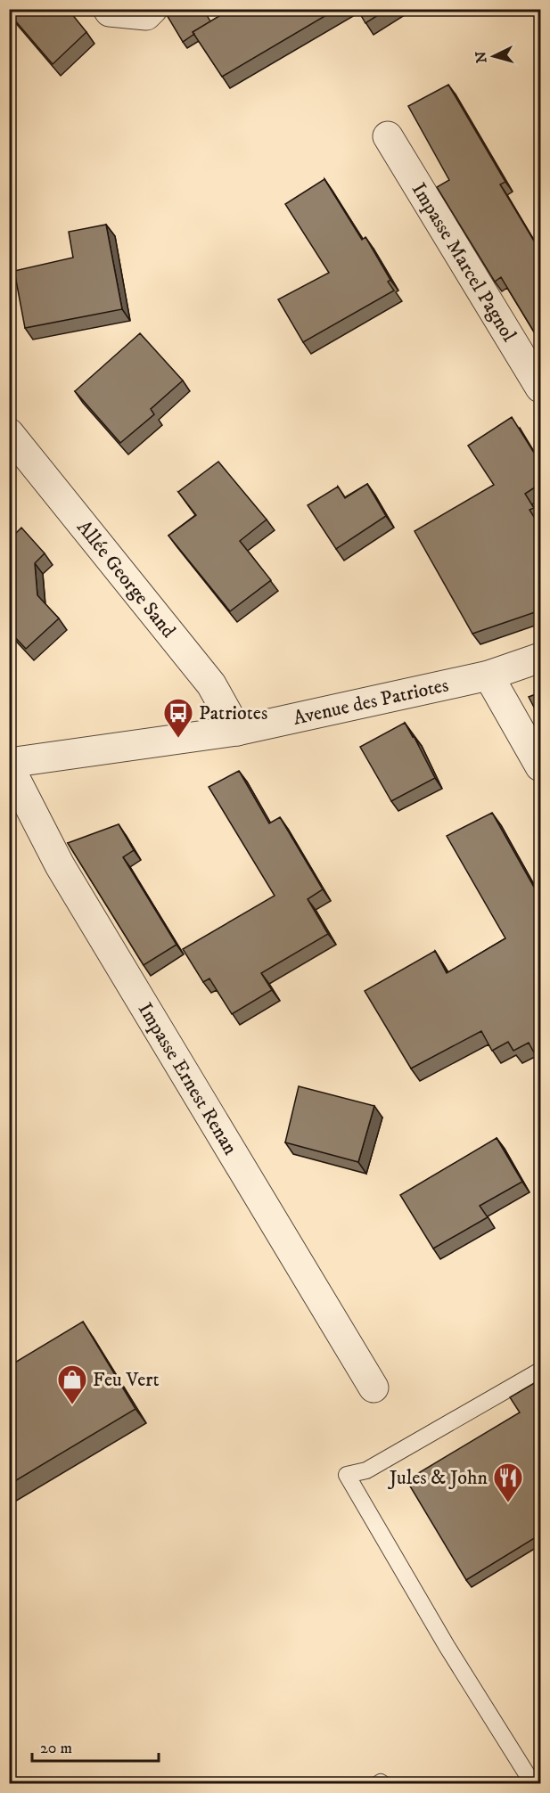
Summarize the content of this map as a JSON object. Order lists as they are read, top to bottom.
{
  "streets": {
    "street": [
      "Impasse Marcel Pagnol",
      "Allée George Sand",
      "Avenue des Patriotes",
      "Impasse Ernest Renan"
    ]
  },
  "crossings": [
    ["Allée George Sand", "Avenue des Patriotes"],
    ["Avenue des Patriotes", "Impasse Ernest Renan"]
  ],
  "places": {
    "bus stop": ["Patriotes"],
    "shop": ["Feu Vert"],
    "restaurant": ["Jules & John"]
  },
  "scale_bar": "20 m",
  "north": "left"
}
